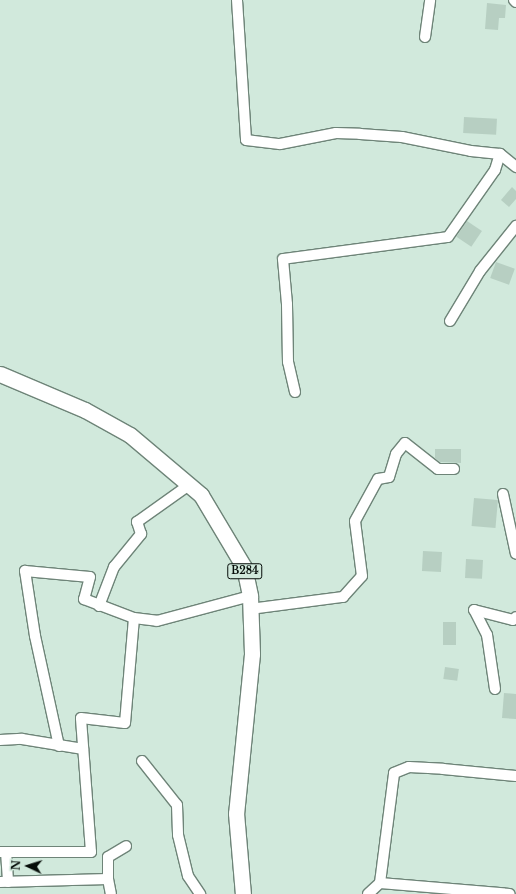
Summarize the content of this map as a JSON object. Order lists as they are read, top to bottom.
{
  "streets": {
    "main road": ["B284"]
  },
  "north": "left"
}
